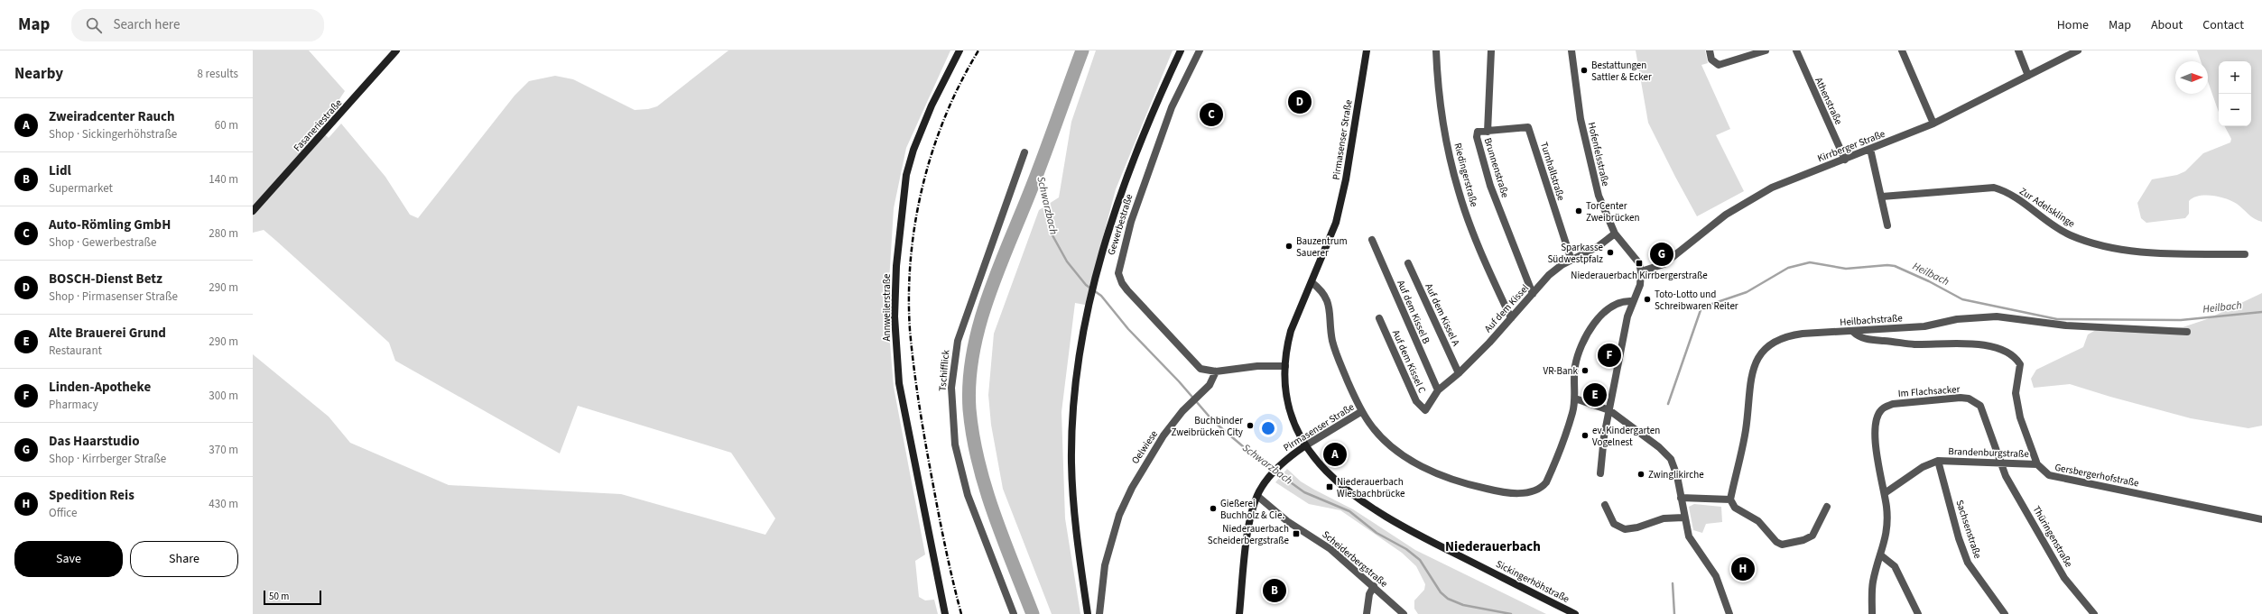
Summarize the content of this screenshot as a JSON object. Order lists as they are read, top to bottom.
{
  "streets": {
    "main road": [
      "Fasaneriestraße",
      "Pirmasenser Straße",
      "Annweilerstraße",
      "Sickingerhöhstraße"
    ],
    "street": [
      "Athenstraße",
      "Kirrberger Straße",
      "Hofenfelsstraße",
      "Brunnenstraße",
      "Turnhallstraße",
      "Riedingerstraße",
      "Zur Adelsklinge",
      "Gewerbestraße",
      "Auf dem Kissel",
      "Auf dem Kissel B",
      "Auf dem Kissel A",
      "Heilbachstraße",
      "Auf dem Kissel C",
      "Tschifflick",
      "Im Flachsacker",
      "Oelwiese",
      "Brandenburgstraße",
      "Gersbergerhofstraße",
      "Sachsenstraße",
      "Thüringenstraße",
      "Scheiderbergstraße"
    ]
  },
  "crossings": [
    ["Athenstraße", "Kirrberger Straße"],
    ["Pirmasenser Straße", "Scheiderbergstraße"],
    ["Pirmasenser Straße", "Sickingerhöhstraße"],
    ["Kirrberger Straße", "Hofenfelsstraße"],
    ["Hofenfelsstraße", "Auf dem Kissel"],
    ["Brunnenstraße", "Turnhallstraße"],
    ["Brunnenstraße", "Auf dem Kissel"],
    ["Turnhallstraße", "Auf dem Kissel"],
    ["Riedingerstraße", "Auf dem Kissel"],
    ["Gewerbestraße", "Oelwiese"],
    ["Auf dem Kissel", "Auf dem Kissel B"],
    ["Auf dem Kissel", "Auf dem Kissel A"],
    ["Auf dem Kissel", "Auf dem Kissel C"],
    ["Im Flachsacker", "Brandenburgstraße"],
    ["Im Flachsacker", "Thüringenstraße"],
    ["Brandenburgstraße", "Gersbergerhofstraße"],
    ["Brandenburgstraße", "Sachsenstraße"],
    ["Brandenburgstraße", "Thüringenstraße"]
  ],
  "districts": ["Niederauerbach"],
  "water": ["Schwarzbach", "Heilbach"],
  "places": {
    "other": [
      "Bestattungen Sattler & Ecker",
      "TorCenter Zweibrücken",
      "Bauzentrum Sauerer",
      "Sparkasse Südwestpfalz",
      "Toto-Lotto und Schreibwaren Reiter",
      "VR-Bank",
      "Buchbinder Zweibrücken City",
      "ev. Kindergarten Vogelnest",
      "Zwinglikirche",
      "Gießerei Buchholz & Cie."
    ],
    "transit": ["Niederauerbach Kirrbergerstraße", "Niederauerbach Wiesbachbrücke", "Niederauerbach Scheiderbergstraße"]
  },
  "scale_bar": "50 m",
  "north": "right",
  "page": {
    "header": "Map",
    "search": "Search here",
    "nav": [
      "Home",
      "Map",
      "About",
      "Contact"
    ],
    "heading": ["Nearby", "8 results"],
    "map_buttons": ["+", "−"],
    "pins": [
      "D",
      "C",
      "G",
      "F",
      "E",
      "A",
      "H",
      "B"
    ],
    "list": [
      {
        "mark": "A",
        "name": "Zweiradcenter Rauch",
        "note": "Shop · Sickingerhöhstraße",
        "value": "60 m"
      },
      {
        "mark": "B",
        "name": "Lidl",
        "note": "Supermarket",
        "value": "140 m"
      },
      {
        "mark": "C",
        "name": "Auto-Römling GmbH",
        "note": "Shop · Gewerbestraße",
        "value": "280 m"
      },
      {
        "mark": "D",
        "name": "BOSCH-Dienst Betz",
        "note": "Shop · Pirmasenser Straße",
        "value": "290 m"
      },
      {
        "mark": "E",
        "name": "Alte Brauerei Grund",
        "note": "Restaurant",
        "value": "290 m"
      },
      {
        "mark": "F",
        "name": "Linden-Apotheke",
        "note": "Pharmacy",
        "value": "300 m"
      },
      {
        "mark": "G",
        "name": "Das Haarstudio",
        "note": "Shop · Kirrberger Straße",
        "value": "370 m"
      },
      {
        "mark": "H",
        "name": "Spedition Reis",
        "note": "Office",
        "value": "430 m"
      }
    ],
    "buttons": ["Save", "Share"],
    "scale": "50 m"
  }
}
